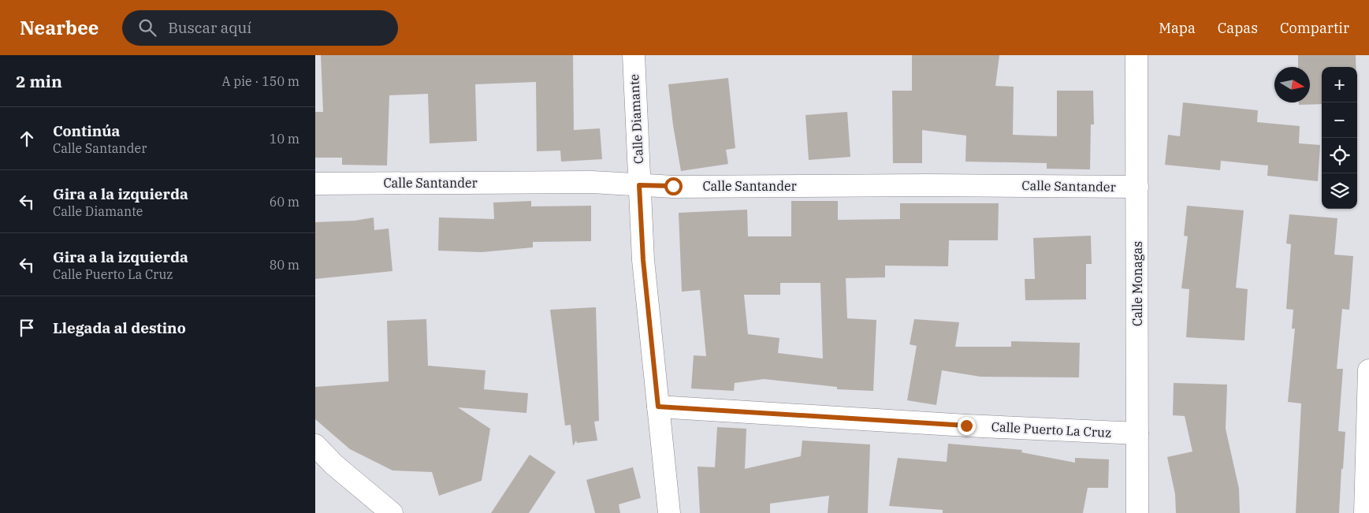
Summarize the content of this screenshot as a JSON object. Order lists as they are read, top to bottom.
{
  "streets": {
    "street": [
      "Calle Diamante",
      "Calle Santander",
      "Calle Monagas",
      "Calle Puerto La Cruz"
    ]
  },
  "crossings": [
    ["Calle Diamante", "Calle Santander"],
    ["Calle Diamante", "Calle Puerto La Cruz"],
    ["Calle Santander", "Calle Monagas"],
    ["Calle Monagas", "Calle Puerto La Cruz"]
  ],
  "north": "right",
  "page": {
    "header": "Nearbee",
    "search": "Buscar aquí",
    "nav": ["Mapa", "Capas", "Compartir"],
    "heading": ["2 min", "A pie · 150 m"],
    "map_buttons": ["+", "−"],
    "list": [
      ["Continúa", "Calle Santander", "10 m"],
      ["Gira a la izquierda", "Calle Diamante", "60 m"],
      ["Gira a la izquierda", "Calle Puerto La Cruz", "80 m"],
      "Llegada al destino"
    ]
  }
}
